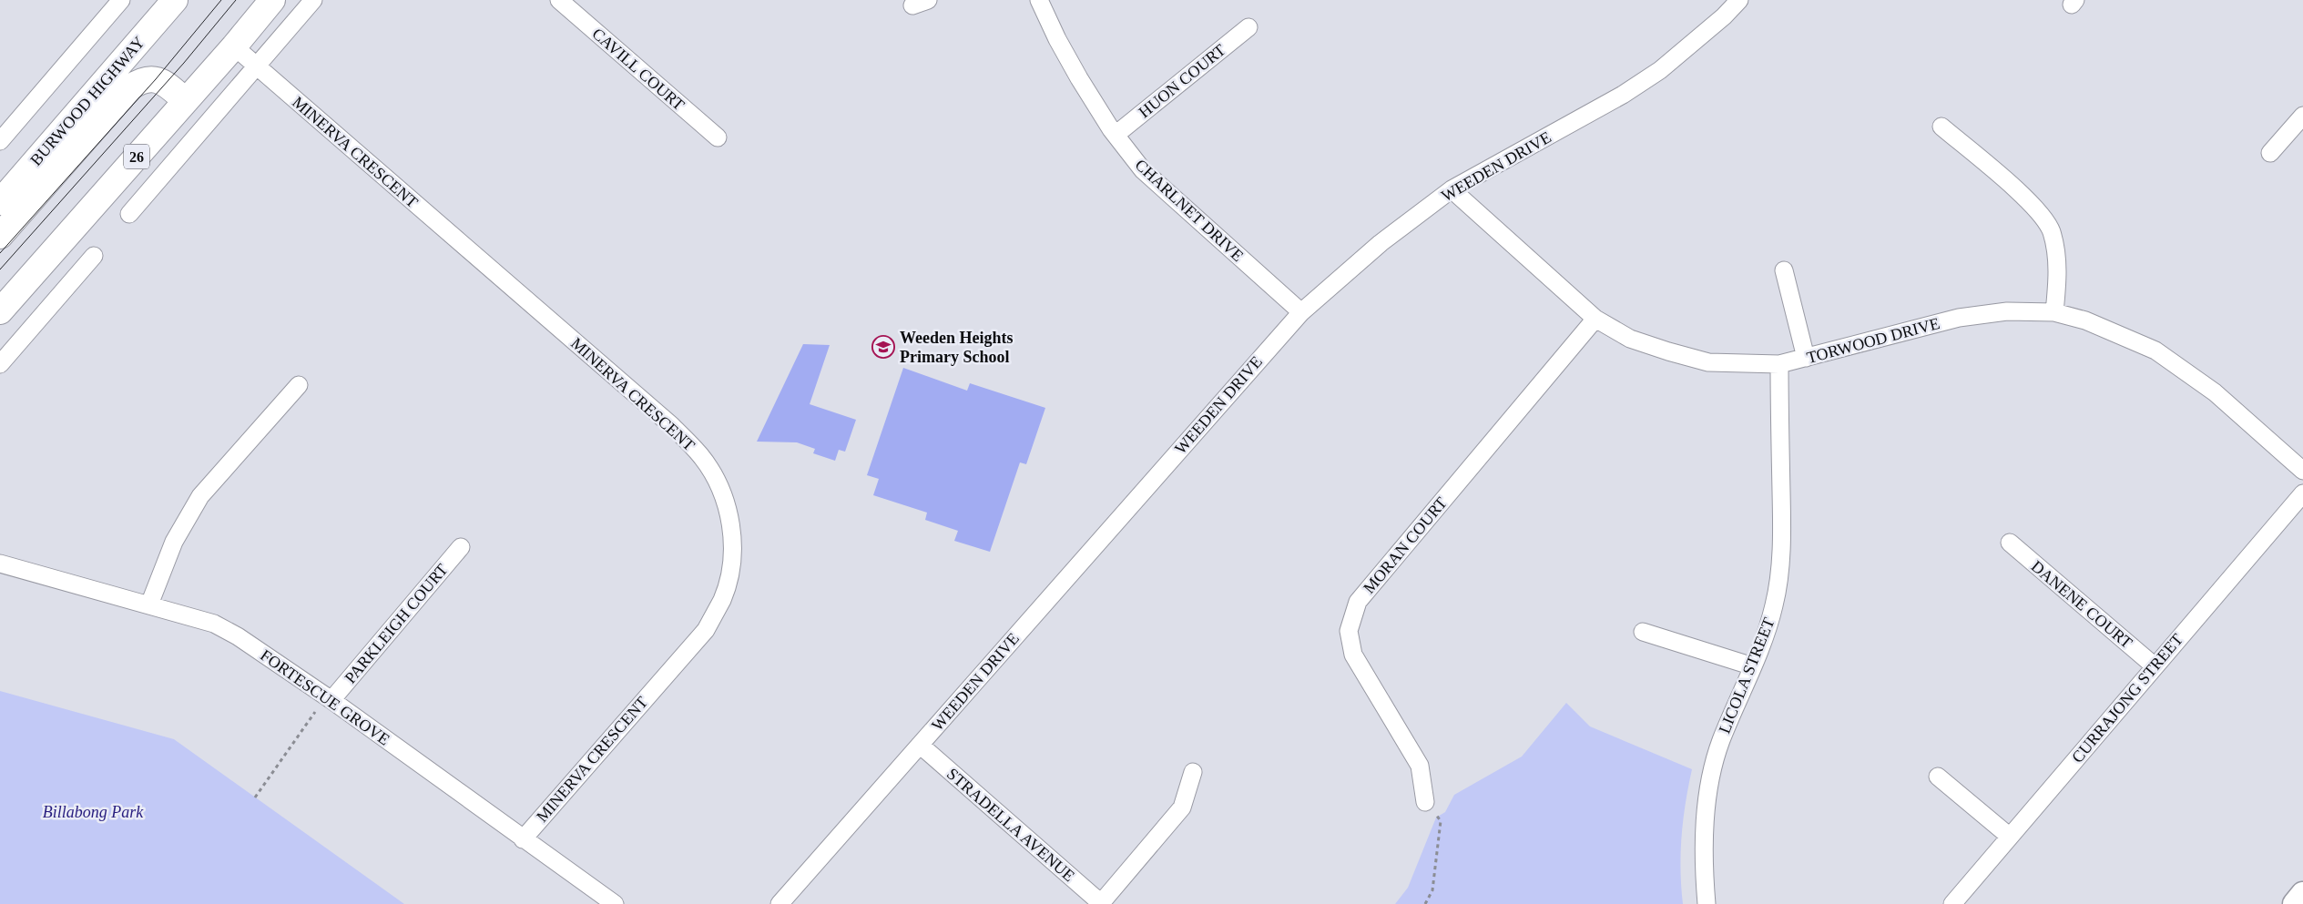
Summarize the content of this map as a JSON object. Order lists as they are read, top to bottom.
{
  "streets": {
    "highway": ["BURWOOD HIGHWAY", "26"],
    "street": [
      "CAVILL COURT",
      "HUON COURT",
      "MINERVA CRESCENT",
      "WEEDEN DRIVE",
      "CHARLNET DRIVE",
      "TORWOOD DRIVE",
      "MORAN COURT",
      "DANENE COURT",
      "PARKLEIGH COURT",
      "LICOLA STREET",
      "FORTESCUE GROVE",
      "CURRAJONG STREET",
      "STRADELLA AVENUE"
    ]
  },
  "crossings": [
    ["HUON COURT", "CHARLNET DRIVE"],
    ["MINERVA CRESCENT", "26"],
    ["MINERVA CRESCENT", "FORTESCUE GROVE"],
    ["WEEDEN DRIVE", "CHARLNET DRIVE"],
    ["WEEDEN DRIVE", "TORWOOD DRIVE"],
    ["WEEDEN DRIVE", "STRADELLA AVENUE"],
    ["TORWOOD DRIVE", "MORAN COURT"],
    ["TORWOOD DRIVE", "LICOLA STREET"],
    ["DANENE COURT", "CURRAJONG STREET"],
    ["PARKLEIGH COURT", "FORTESCUE GROVE"]
  ],
  "parks": ["Billabong Park"],
  "places": {
    "school or university": ["Weeden Heights Primary School"]
  }
}
